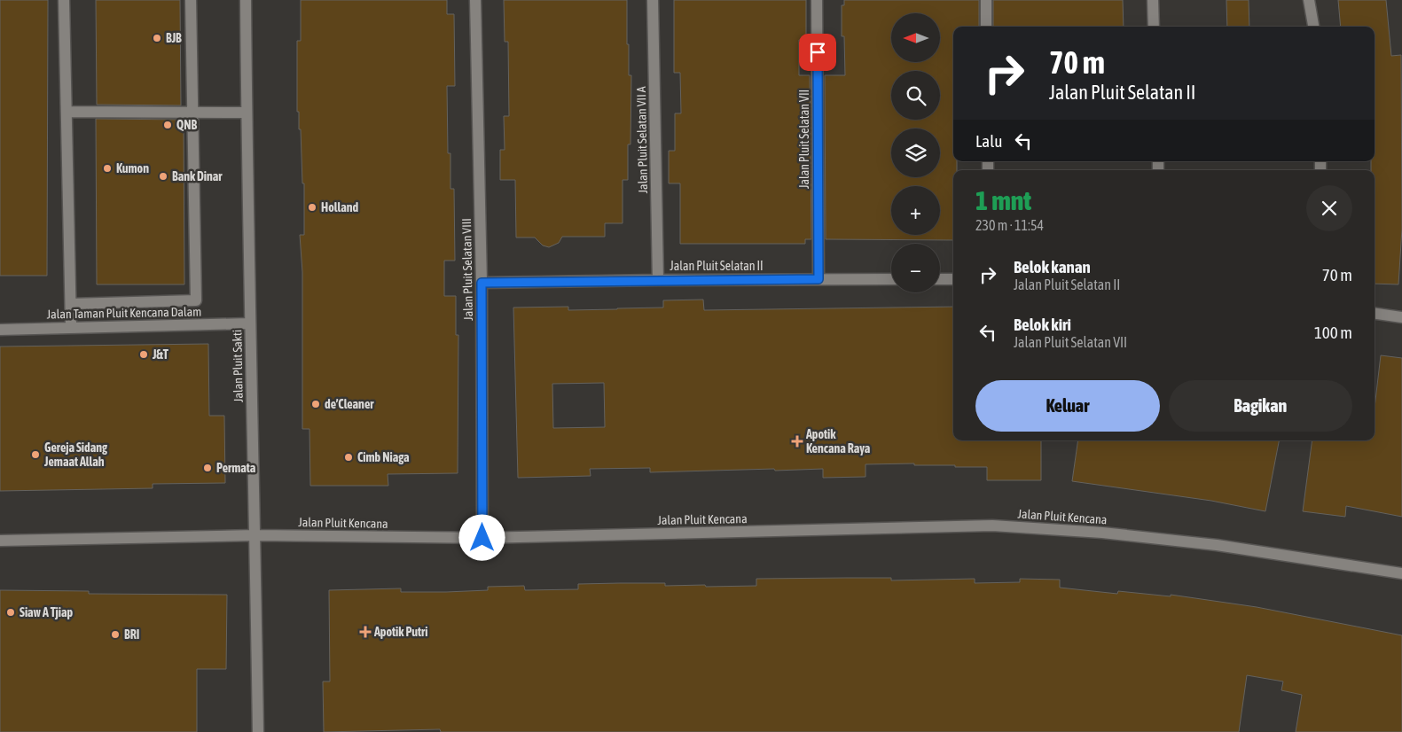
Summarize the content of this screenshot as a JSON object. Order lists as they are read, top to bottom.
{
  "streets": {
    "street": [
      "Jalan Pluit Selatan VII",
      "Jalan Pluit Selatan VII A",
      "Jalan Pluit Selatan II",
      "Jalan Pluit Selatan VIII",
      "Jalan Taman Pluit Kencana Dalam",
      "Jalan Pluit Sakti",
      "Jalan Pluit Kencana"
    ]
  },
  "crossings": [
    ["Jalan Pluit Selatan VII", "Jalan Pluit Selatan II"],
    ["Jalan Pluit Selatan VII A", "Jalan Pluit Selatan II"],
    ["Jalan Pluit Selatan II", "Jalan Pluit Selatan VIII"],
    ["Jalan Pluit Selatan VIII", "Jalan Pluit Kencana"],
    ["Jalan Taman Pluit Kencana Dalam", "Jalan Pluit Sakti"],
    ["Jalan Pluit Sakti", "Jalan Pluit Kencana"]
  ],
  "places": {
    "other": [
      "BJB",
      "QNB",
      "Kumon",
      "Bank Dinar",
      "Holland",
      "J&T",
      "de’Cleaner",
      "Gereja Sidang Jemaat Allah",
      "Cimb Niaga",
      "Permata",
      "Siaw A Tjiap",
      "BRI"
    ],
    "health": ["Apotik Kencana Raya", "Apotik Putri"]
  },
  "north": "left",
  "page": {
    "map_buttons": ["+", "−"],
    "turn": ["70 m", "Jalan Pluit Selatan II"],
    "then": "Lalu",
    "heading": ["1 mnt", "230 m · 11:54"],
    "list": [
      {
        "name": "Belok kanan",
        "note": "Jalan Pluit Selatan II",
        "value": "70 m"
      },
      {
        "name": "Belok kiri",
        "note": "Jalan Pluit Selatan VII",
        "value": "100 m"
      }
    ],
    "buttons": ["Keluar", "Bagikan"]
  }
}
